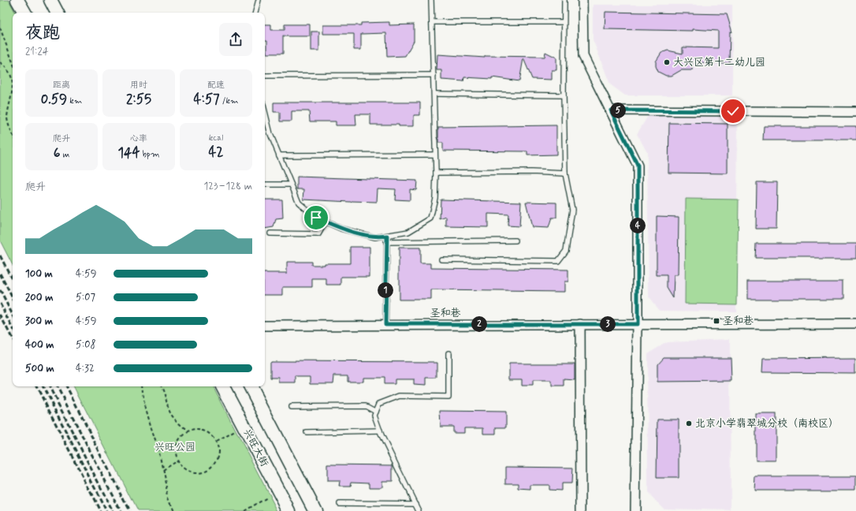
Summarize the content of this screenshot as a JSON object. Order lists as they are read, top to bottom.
{
  "streets": {
    "main road": ["兴旺大街"],
    "street": ["圣和巷"]
  },
  "parks": ["兴旺公园"],
  "places": {
    "other": ["大兴区第十二幼儿园", "北京小学翡翠城分校（南校区）"],
    "transit": ["圣和巷"]
  },
  "page": {
    "heading": ["夜跑", "21:24"],
    "stats": [
      ["距离", "0.59 km"],
      ["用时", "2:55"],
      ["配速", "4:57 /km"],
      ["爬升", "6 m"],
      ["心率", "144 bpm"],
      ["kcal", "42"]
    ],
    "pins": [
      "5",
      "4",
      "1",
      "2",
      "3"
    ],
    "chart": ["爬升", "123–128 m"],
    "list": [
      {
        "name": "100 m",
        "note": "4:59"
      },
      {
        "name": "200 m",
        "note": "5:07"
      },
      {
        "name": "300 m",
        "note": "4:59"
      },
      {
        "name": "400 m",
        "note": "5:08"
      },
      {
        "name": "500 m",
        "note": "4:32"
      }
    ]
  }
}
